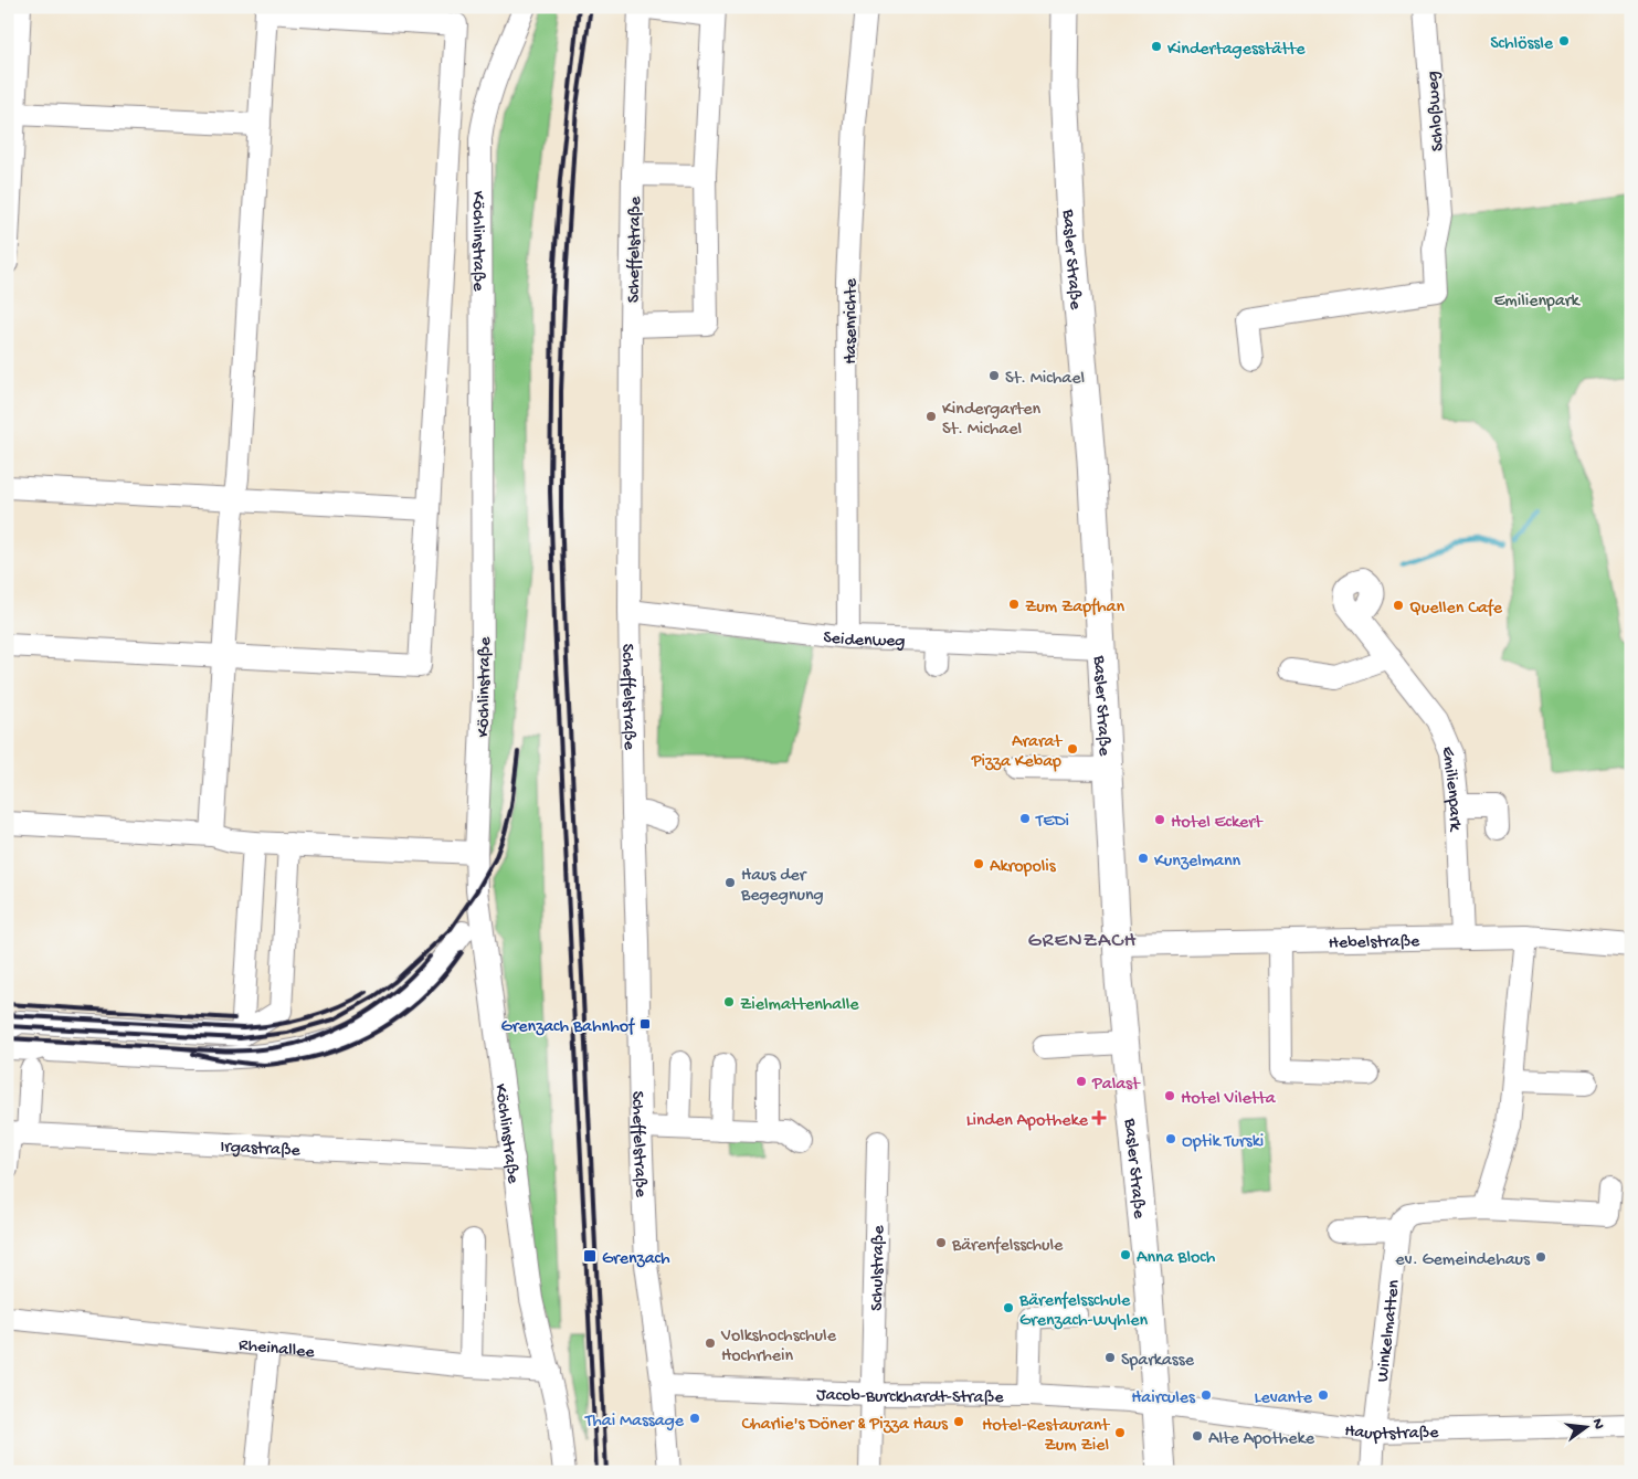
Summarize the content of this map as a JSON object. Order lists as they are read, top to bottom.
{
  "streets": {
    "main road": ["Basler Straße"],
    "street": [
      "Schloßweg",
      "Köchlinstraße",
      "Scheffelstraße",
      "Hasenrichte",
      "Seidenweg",
      "Emilienpark",
      "Hebelstraße",
      "Irgastraße",
      "Schulstraße",
      "Winkelmatten",
      "Rheinallee",
      "Jacob-Burckhardt-Straße",
      "Hauptstraße"
    ]
  },
  "crossings": [
    ["Köchlinstraße", "Irgastraße"],
    ["Köchlinstraße", "Rheinallee"],
    ["Scheffelstraße", "Seidenweg"],
    ["Scheffelstraße", "Jacob-Burckhardt-Straße"],
    ["Basler Straße", "Seidenweg"],
    ["Basler Straße", "Hebelstraße"],
    ["Basler Straße", "Jacob-Burckhardt-Straße"],
    ["Basler Straße", "Hauptstraße"],
    ["Hasenrichte", "Seidenweg"],
    ["Emilienpark", "Hebelstraße"],
    ["Schulstraße", "Jacob-Burckhardt-Straße"],
    ["Winkelmatten", "Hauptstraße"],
    ["Jacob-Burckhardt-Straße", "Hauptstraße"]
  ],
  "districts": ["GRENZACH"],
  "parks": ["Emilienpark"],
  "places": {
    "other": [
      "Schlössle",
      "Kindertagesstätte",
      "St. Michael",
      "Kindergarten St. Michael",
      "Zum Zapfhan",
      "Quellen Cafe",
      "Ararat Pizza Kebap",
      "TEDi",
      "Hotel Eckert",
      "Kunzelmann",
      "Akropolis",
      "Haus der Begegnung",
      "Zielmattenhalle",
      "Palast",
      "Hotel Viletta",
      "Optik Turski",
      "Bärenfelsschule",
      "Anna Bloch",
      "ev. Gemeindehaus",
      "Bärenfelsschule Grenzach-Wyhlen",
      "Volkshochschule Hochrhein",
      "Sparkasse",
      "Haircules",
      "Levante",
      "Thai Massage",
      "Charlie's Döner & Pizza Haus",
      "Hotel-Restaurant Zum Ziel",
      "Alte Apotheke"
    ],
    "transit": ["Grenzach Bahnhof", "Grenzach"],
    "health": ["Linden Apotheke"]
  },
  "north": "right"
}
